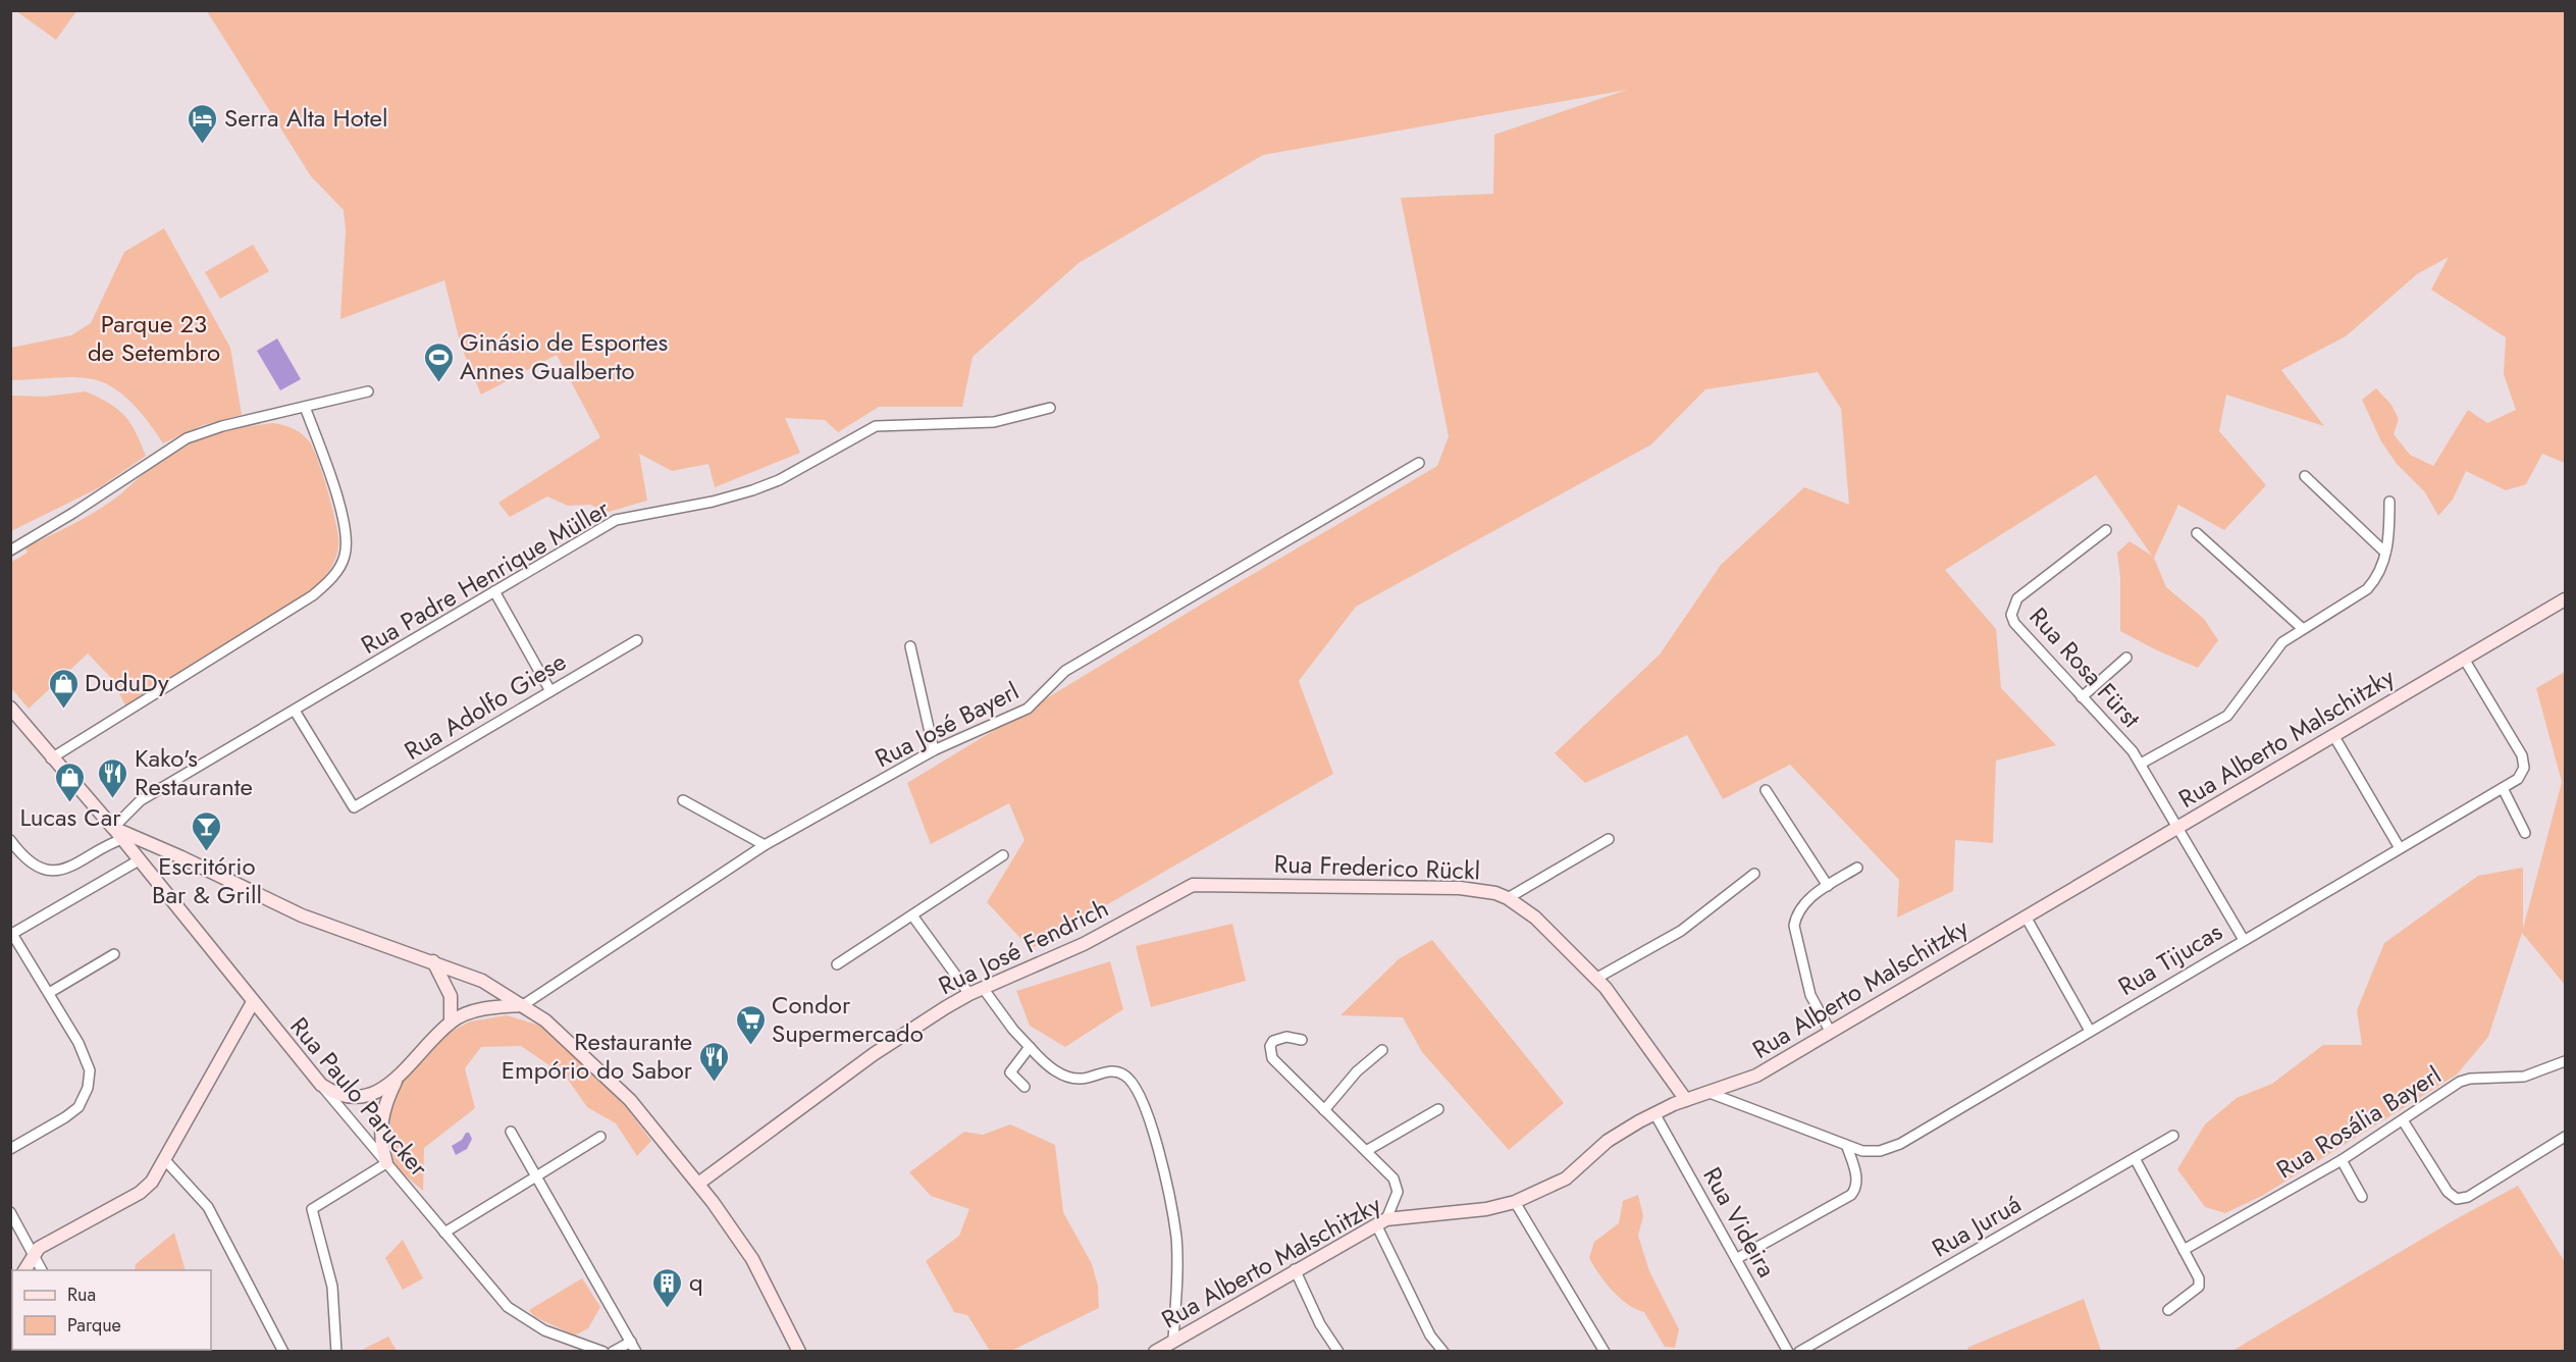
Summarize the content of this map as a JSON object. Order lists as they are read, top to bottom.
{
  "streets": {
    "street": [
      "Rua Padre Henrique Müller",
      "Rua Rosa Fürst",
      "Rua Adolfo Giese",
      "Rua José Bayerl",
      "Rua Alberto Malschitzky",
      "Rua Frederico Rückl",
      "Rua José Fendrich",
      "Rua Tijucas",
      "Rua Paulo Parucker",
      "Rua Rosália Bayerl",
      "Rua Videira",
      "Rua Juruá"
    ]
  },
  "crossings": [
    ["Rua Padre Henrique Müller", "Rua Adolfo Giese"],
    ["Rua Rosa Fürst", "Rua Alberto Malschitzky"],
    ["Rua Rosa Fürst", "Rua Tijucas"],
    ["Rua Alberto Malschitzky", "Rua Frederico Rückl"],
    ["Rua Alberto Malschitzky", "Rua Tijucas"],
    ["Rua Alberto Malschitzky", "Rua Videira"],
    ["Rua Frederico Rückl", "Rua José Fendrich"]
  ],
  "parks": ["Parque 23 de Setembro"],
  "places": {
    "hotel": ["Serra Alta Hotel"],
    "sports": ["Ginásio de Esportes Annes Gualberto"],
    "shop": ["DuduDy", "Lucas Car"],
    "restaurant": ["Kako's Restaurante", "Restaurante Empório do Sabor"],
    "bar": ["Escritório Bar & Grill"],
    "supermarket": ["Condor Supermercado"],
    "building": ["q"]
  },
  "legend": ["Rua", "Parque"]
}
